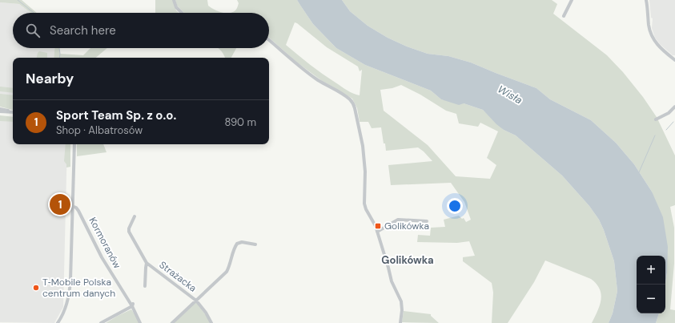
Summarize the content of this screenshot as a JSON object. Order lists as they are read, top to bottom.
{
  "streets": {
    "street": ["Kormoranów", "Strażacka"]
  },
  "districts": ["Golikówka"],
  "water": ["Wisła"],
  "places": {
    "transit": ["Golikówka"],
    "other": ["T‑Mobile Polska centrum danych"]
  },
  "page": {
    "search": "Search here",
    "heading": "Nearby",
    "list": [
      {
        "mark": "1",
        "name": "Sport Team Sp. z o.o.",
        "note": "Shop · Albatrosów",
        "value": "890 m"
      }
    ],
    "pins": "1",
    "map_buttons": ["+", "−"]
  }
}
